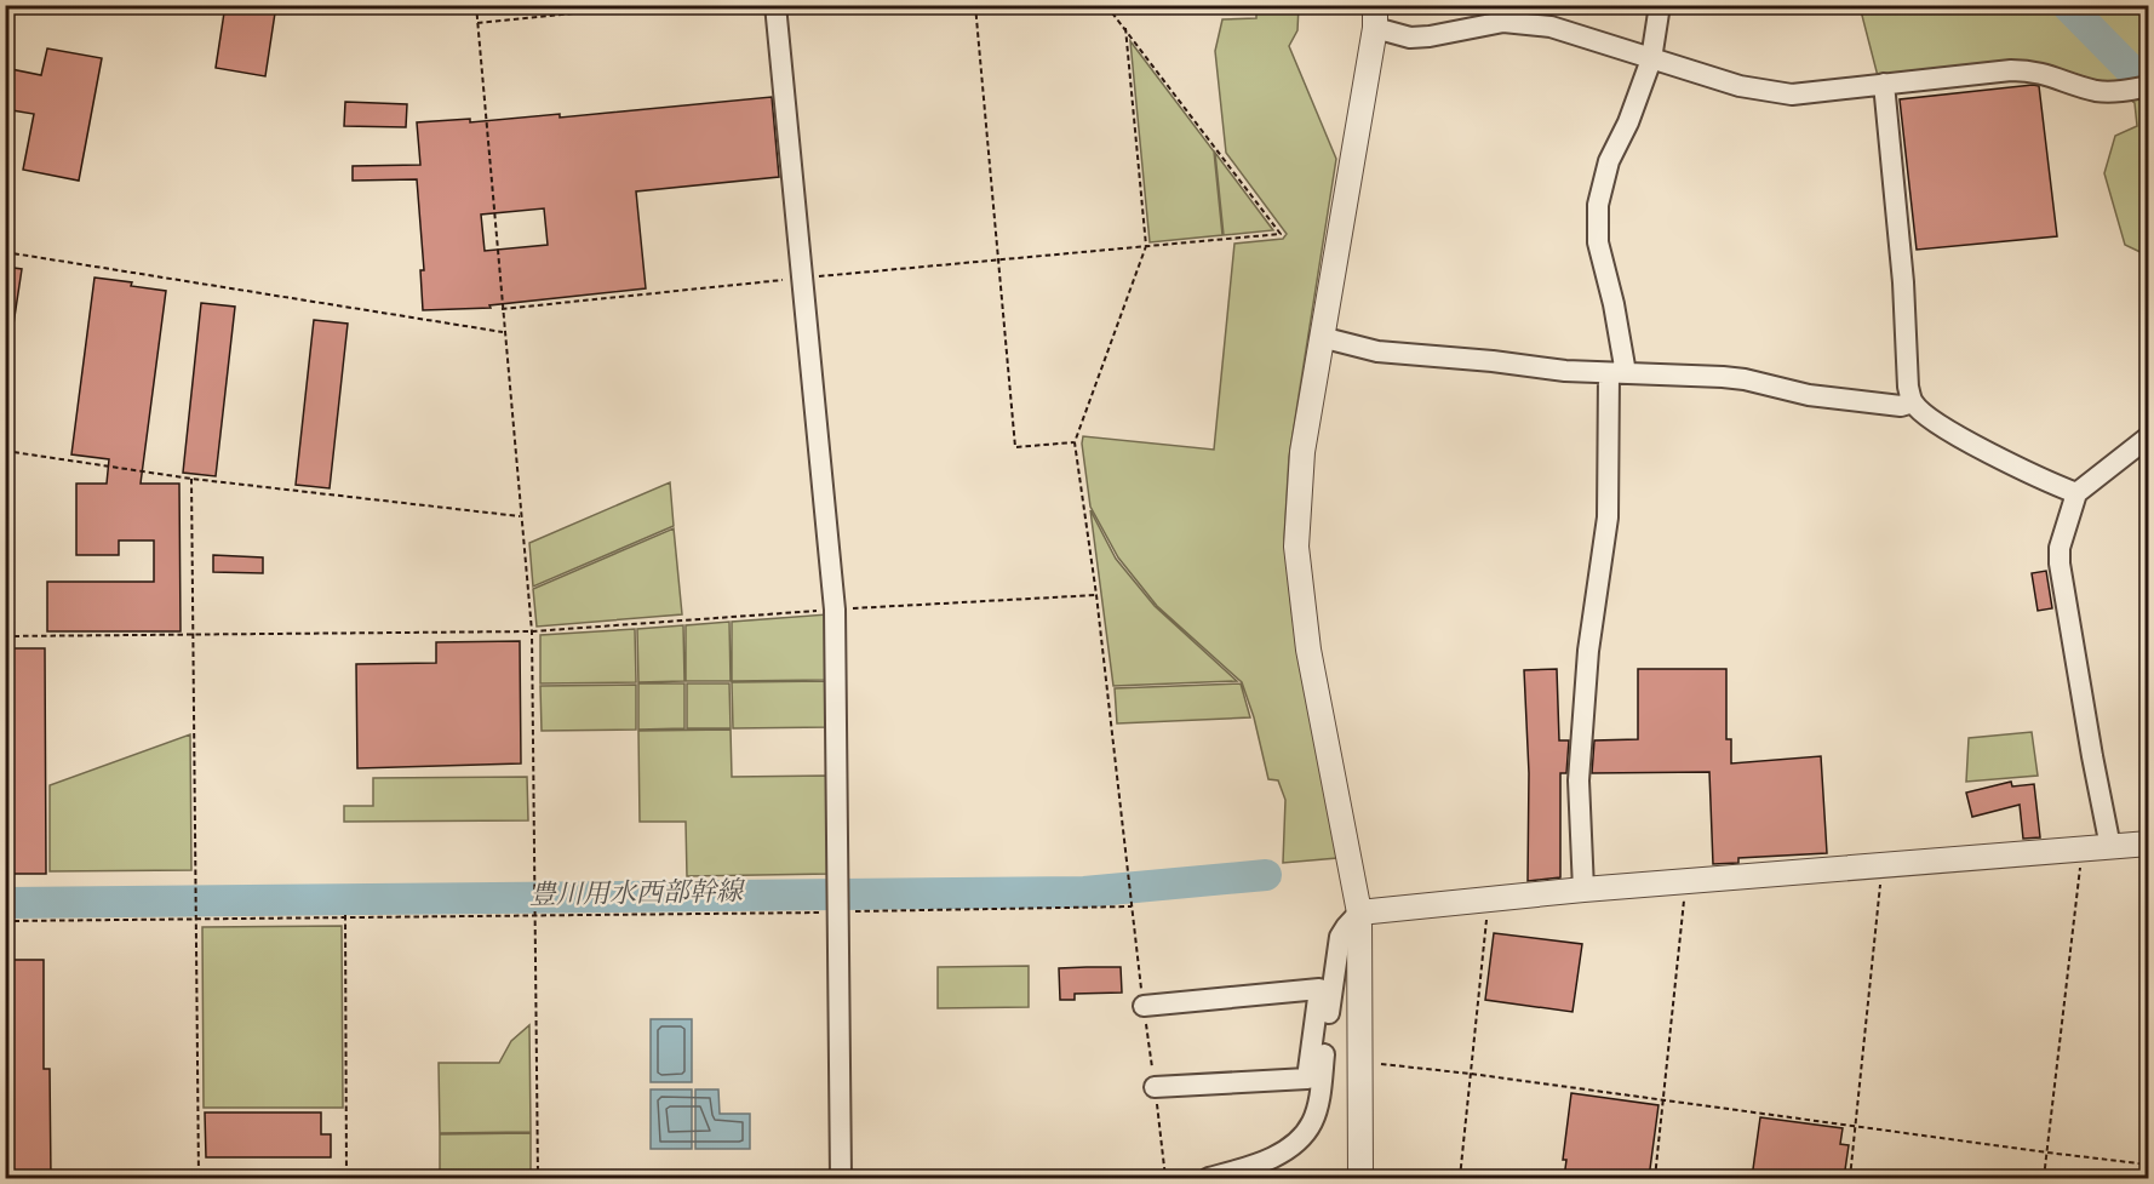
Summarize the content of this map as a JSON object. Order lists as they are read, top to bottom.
{
  "water": ["豊川用水西部幹線"]
}
